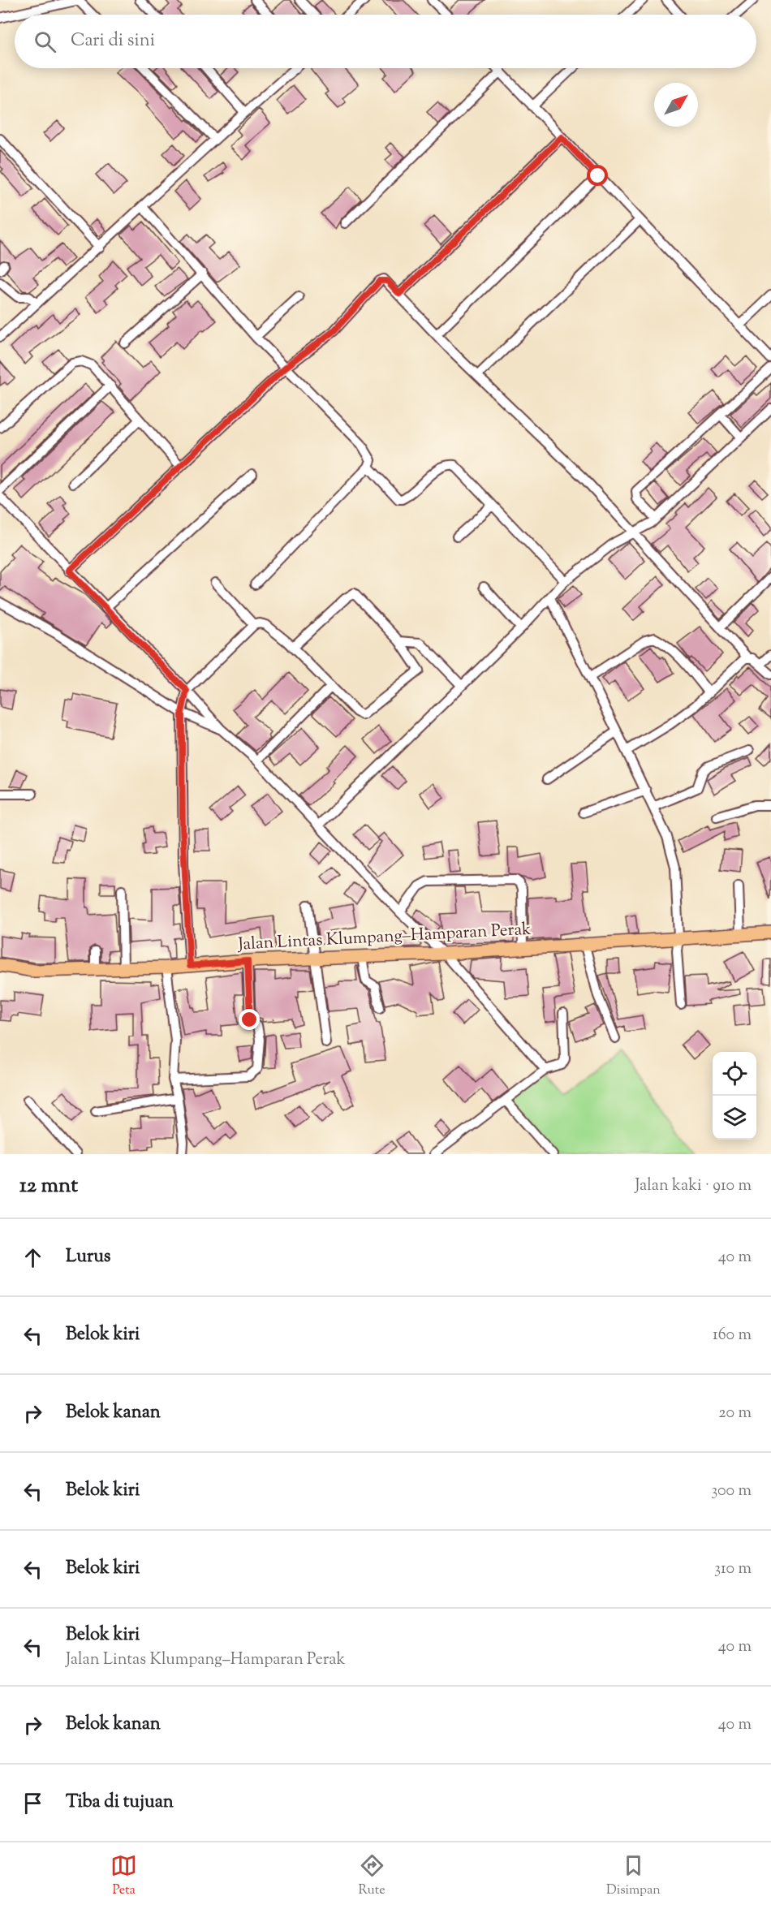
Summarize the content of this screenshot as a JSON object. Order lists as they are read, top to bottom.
{
  "streets": {
    "main road": ["Jalan Lintas Klumpang–Hamparan Perak"]
  },
  "north": "top right",
  "page": {
    "search": "Cari di sini",
    "heading": ["12 mnt", "Jalan kaki · 910 m"],
    "list": [
      ["Lurus", "40 m"],
      ["Belok kiri", "160 m"],
      ["Belok kanan", "20 m"],
      ["Belok kiri", "300 m"],
      ["Belok kiri", "310 m"],
      ["Belok kiri", "Jalan Lintas Klumpang–Hamparan Perak", "40 m"],
      ["Belok kanan", "40 m"],
      "Tiba di tujuan"
    ],
    "nav": ["Peta", "Rute", "Disimpan"]
  }
}
